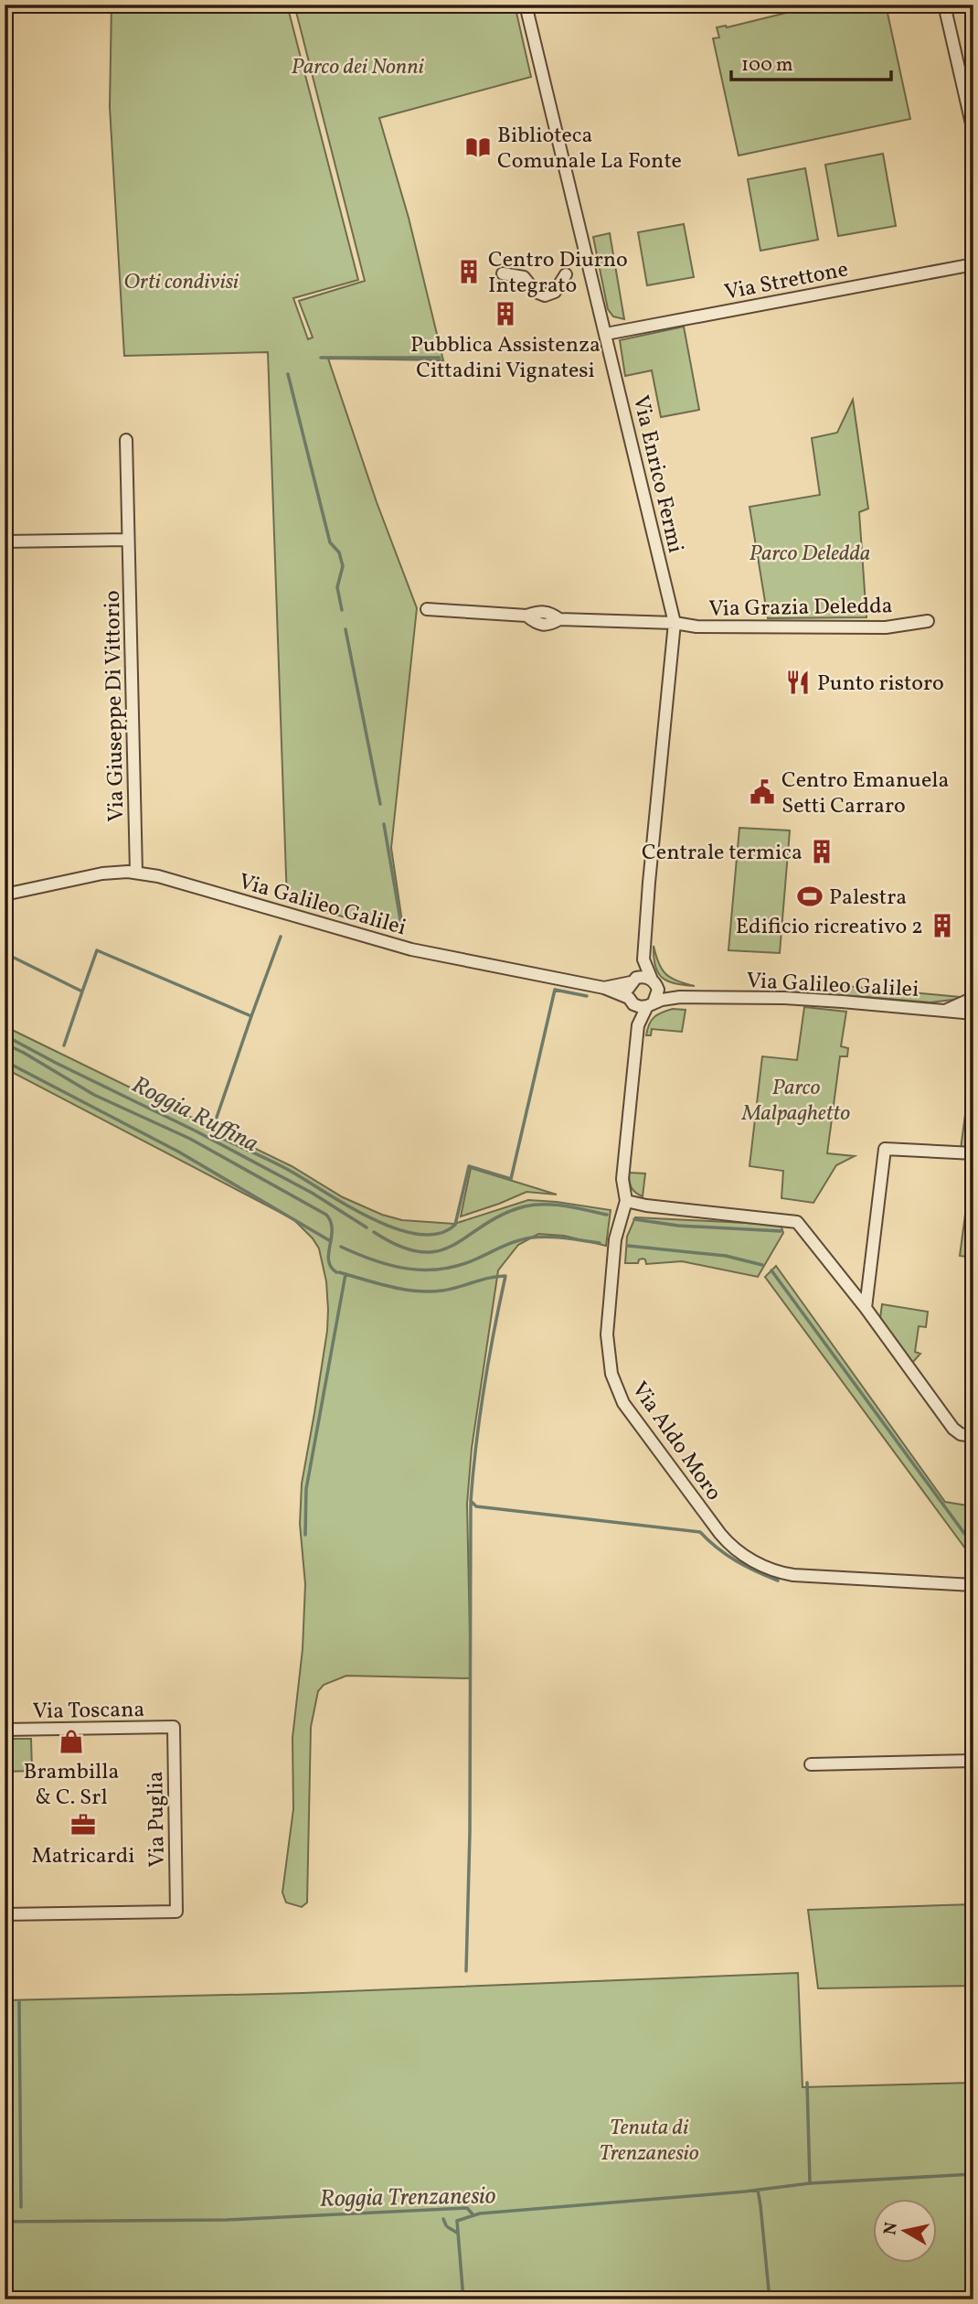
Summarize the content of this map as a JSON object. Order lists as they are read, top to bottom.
{
  "streets": {
    "street": [
      "Via Strettone",
      "Via Enrico Fermi",
      "Via Grazia Deledda",
      "Via Giuseppe Di Vittorio",
      "Via Galileo Galilei",
      "Via Aldo Moro",
      "Via Toscana",
      "Via Puglia"
    ]
  },
  "crossings": [
    ["Via Strettone", "Via Enrico Fermi"],
    ["Via Enrico Fermi", "Via Grazia Deledda"],
    ["Via Giuseppe Di Vittorio", "Via Galileo Galilei"],
    ["Via Galileo Galilei", "Via Aldo Moro"],
    ["Via Toscana", "Via Puglia"]
  ],
  "water": ["Roggia Ruffina", "Roggia Trenzanesio"],
  "parks": [
    "Parco dei Nonni",
    "Orti condivisi",
    "Parco Deledda",
    "Parco Malpaghetto",
    "Tenuta di Trenzanesio"
  ],
  "places": {
    "library": ["Biblioteca Comunale La Fonte"],
    "building": [
      "Centro Diurno Integrato",
      "Pubblica Assistenza Cittadini Vignatesi",
      "Centrale termica",
      "Edificio ricreativo 2"
    ],
    "restaurant": ["Punto ristoro"],
    "public building": ["Centro Emanuela Setti Carraro"],
    "sports": ["Palestra"],
    "shop": ["Brambilla & C. Srl"],
    "office": ["Matricardi"]
  },
  "scale_bar": "100 m",
  "north": "left"
}
